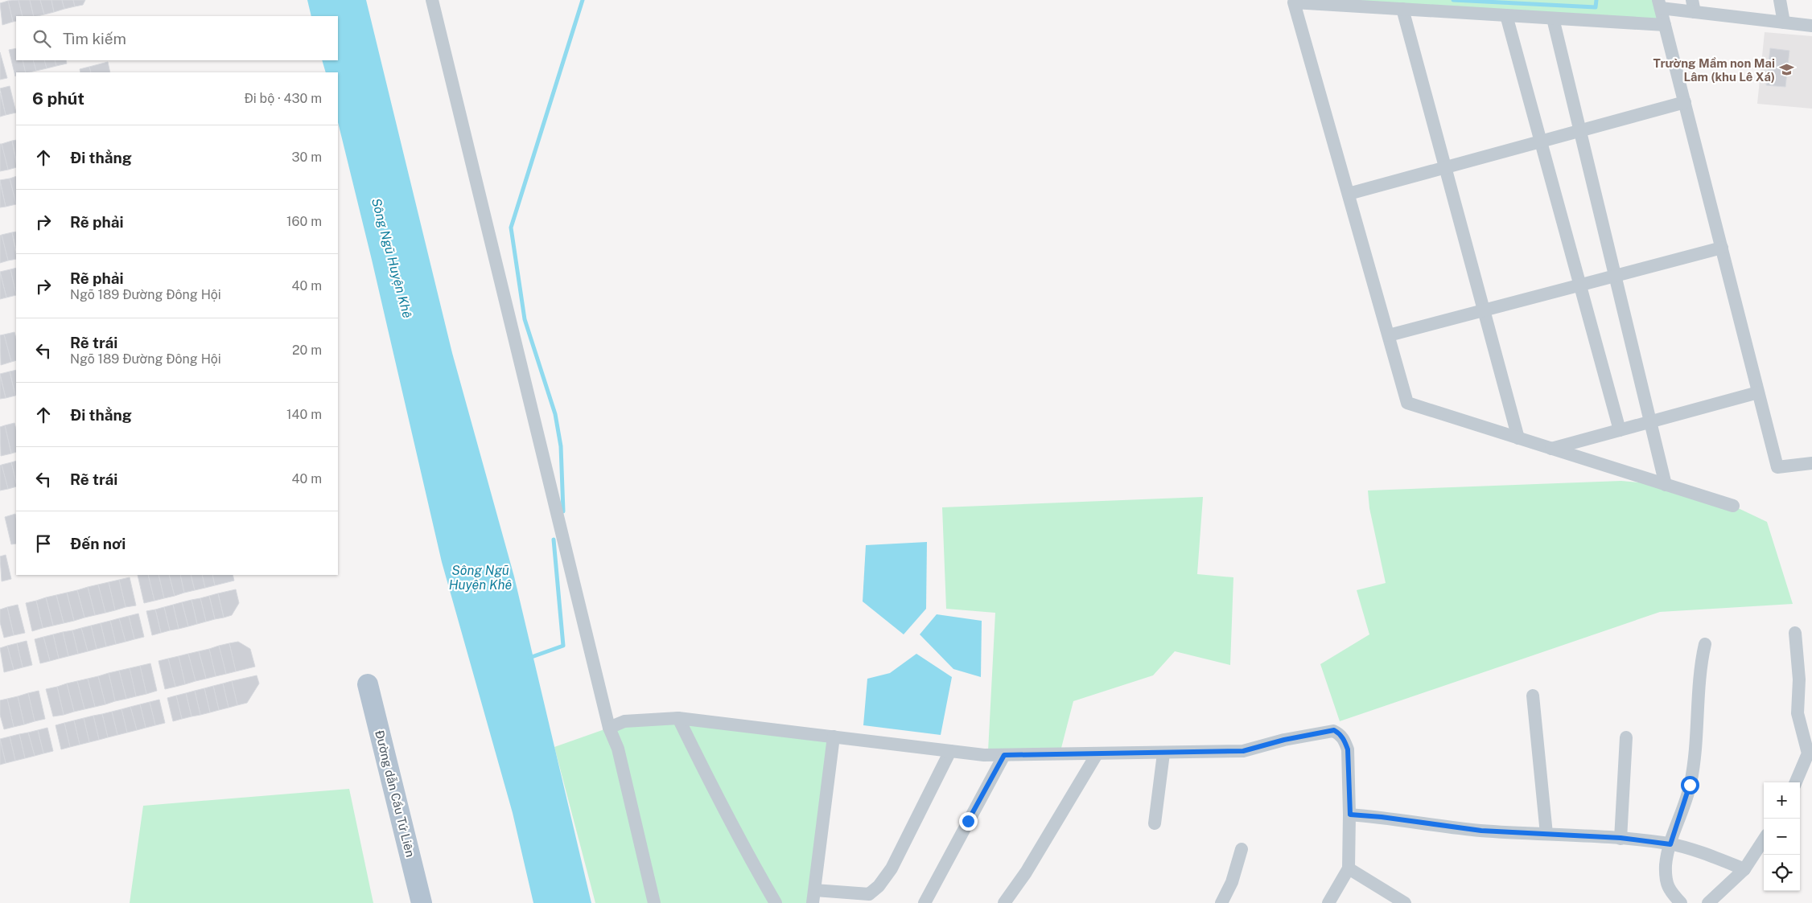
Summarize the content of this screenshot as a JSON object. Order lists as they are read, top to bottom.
{
  "streets": {
    "main road": ["Đường dẫn Cầu Tứ Liên"]
  },
  "water": ["Sông Ngũ Huyện Khê"],
  "places": {
    "school or university": ["Trường Mầm non Mai Lâm (khu Lê Xá)"]
  },
  "page": {
    "search": "Tìm kiếm",
    "heading": ["6 phút", "Đi bộ · 430 m"],
    "list": [
      ["Đi thẳng", "30 m"],
      ["Rẽ phải", "160 m"],
      ["Rẽ phải", "Ngõ 189 Đường Đông Hội", "40 m"],
      ["Rẽ trái", "Ngõ 189 Đường Đông Hội", "20 m"],
      ["Đi thẳng", "140 m"],
      ["Rẽ trái", "40 m"],
      "Đến nơi"
    ],
    "map_buttons": ["+", "−"]
  }
}
